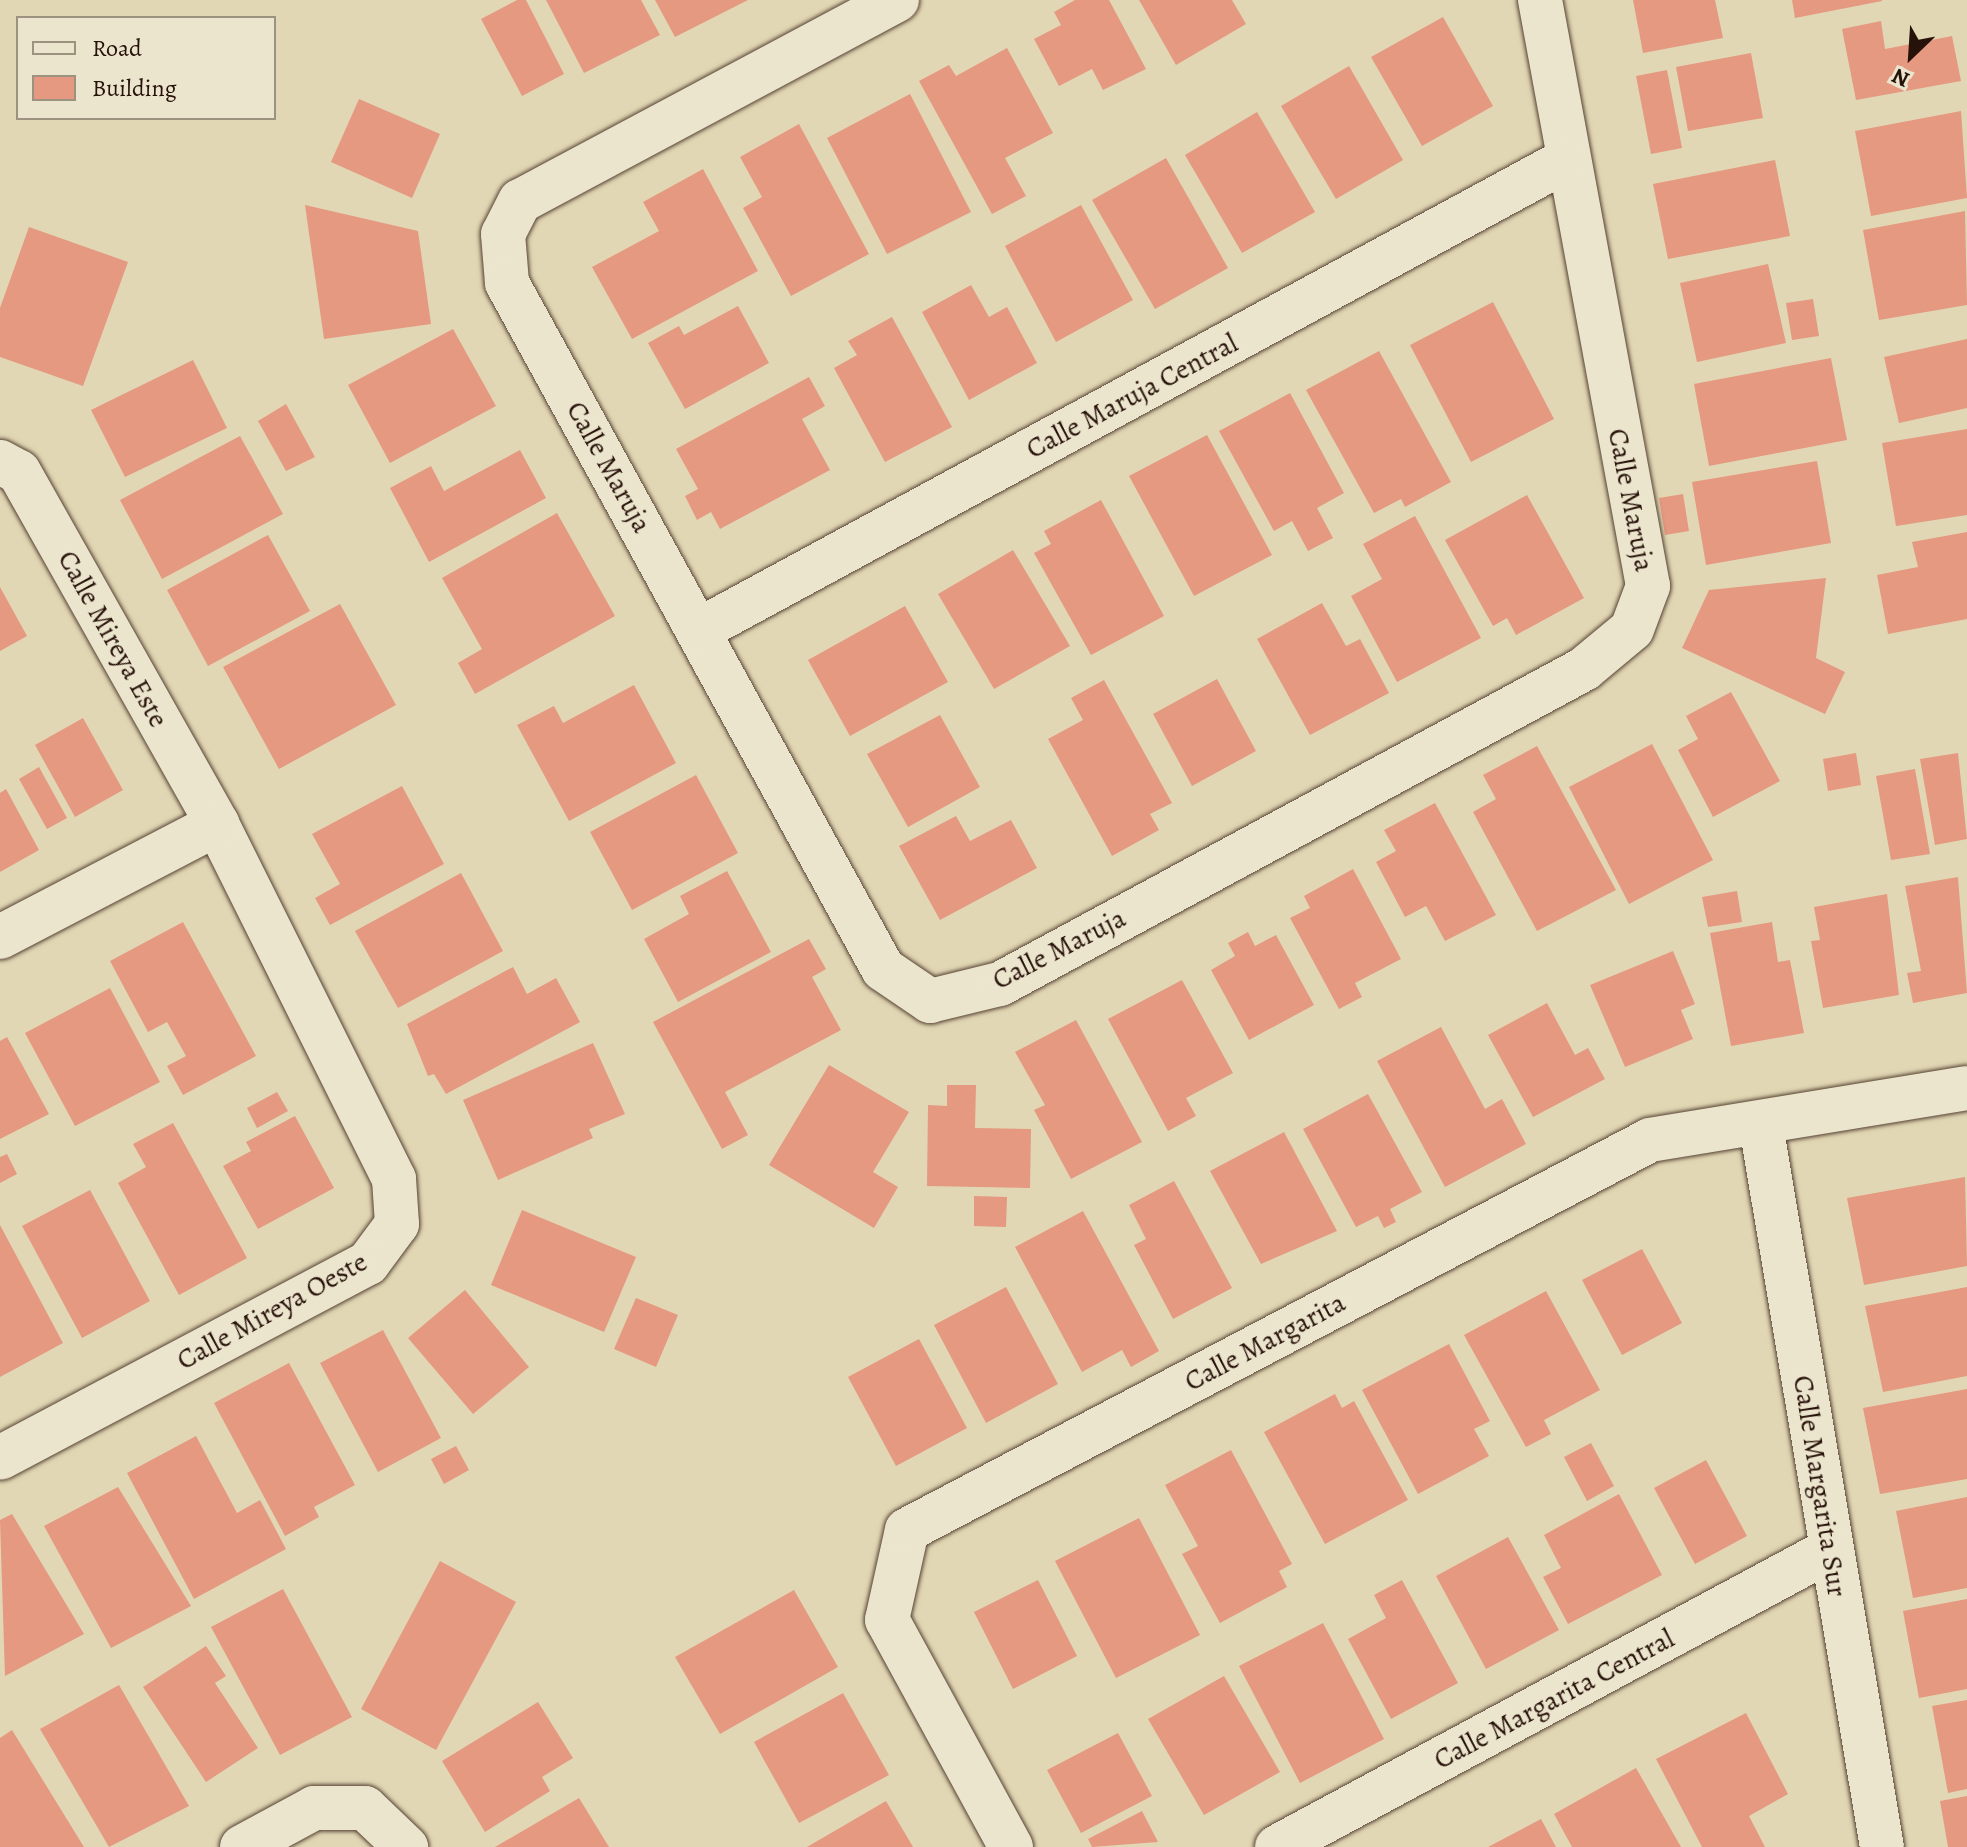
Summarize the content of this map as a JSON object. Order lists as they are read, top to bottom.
{
  "streets": {
    "street": [
      "Calle Maruja Central",
      "Calle Maruja",
      "Calle Mireya Este",
      "Calle Mireya Oeste",
      "Calle Margarita",
      "Calle Margarita Sur",
      "Calle Margarita Central"
    ]
  },
  "crossings": [
    ["Calle Maruja Central", "Calle Maruja"],
    ["Calle Mireya Este", "Calle Mireya Oeste"],
    ["Calle Margarita", "Calle Margarita Sur"],
    ["Calle Margarita Sur", "Calle Margarita Central"]
  ],
  "legend": ["Road", "Building"],
  "north": "bottom left"
}
